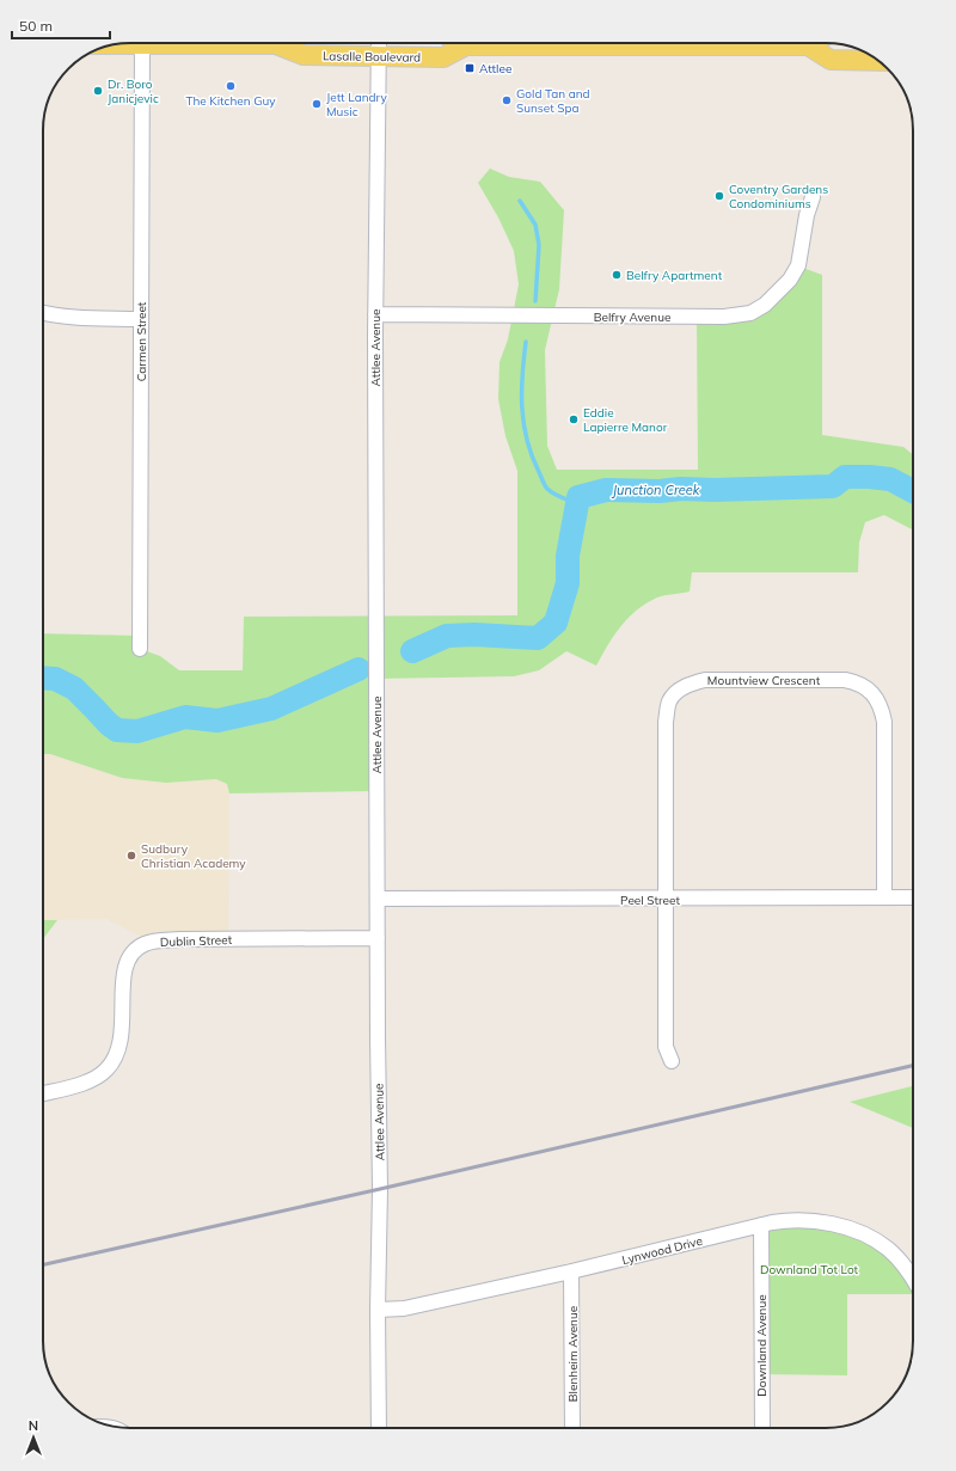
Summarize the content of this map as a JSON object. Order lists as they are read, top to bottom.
{
  "streets": {
    "main road": ["Lasalle Boulevard"],
    "street": [
      "Belfry Avenue",
      "Carmen Street",
      "Attlee Avenue",
      "Mountview Crescent",
      "Peel Street",
      "Dublin Street",
      "Lynwood Drive",
      "Downland Avenue",
      "Blenheim Avenue"
    ]
  },
  "crossings": [
    ["Lasalle Boulevard", "Attlee Avenue"],
    ["Belfry Avenue", "Attlee Avenue"],
    ["Attlee Avenue", "Peel Street"],
    ["Attlee Avenue", "Dublin Street"],
    ["Attlee Avenue", "Lynwood Drive"],
    ["Mountview Crescent", "Peel Street"],
    ["Lynwood Drive", "Downland Avenue"],
    ["Lynwood Drive", "Blenheim Avenue"]
  ],
  "water": ["Junction Creek"],
  "parks": ["Downland Tot Lot"],
  "places": {
    "transit": ["Attlee"],
    "other": [
      "The Kitchen Guy",
      "Dr. Boro Janicjevic",
      "Gold Tan and Sunset Spa",
      "Jett Landry Music",
      "Coventry Gardens Condominiums",
      "Belfry Apartment",
      "Eddie Lapierre Manor",
      "Sudbury Christian Academy"
    ]
  },
  "scale_bar": "50 m",
  "north": "top"
}
